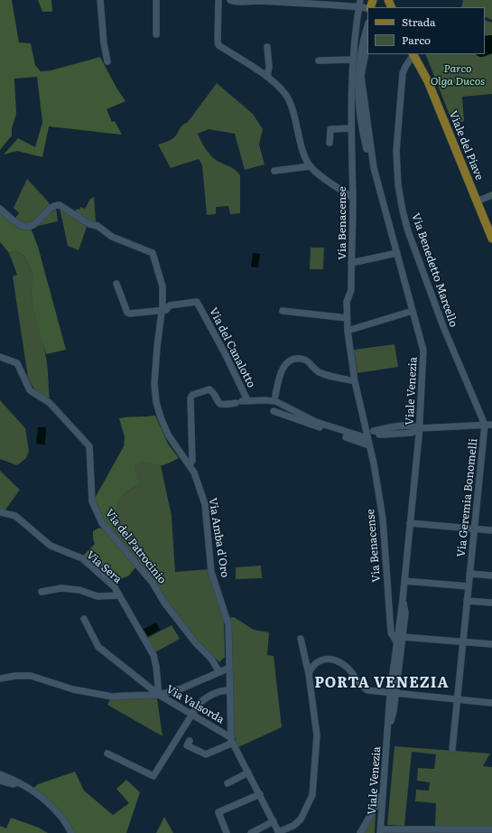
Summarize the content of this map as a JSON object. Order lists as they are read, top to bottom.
{
  "streets": {
    "main road": ["Viale del Piave"],
    "street": [
      "Via Benacense",
      "Via Benedetto Marcello",
      "Via del Canalotto",
      "Viale Venezia",
      "Via Geremia Bonomelli",
      "Via Amba d'Oro",
      "Via del Patrocinio",
      "Via Sera",
      "Via Valsorda"
    ]
  },
  "crossings": [
    ["Viale del Piave", "Via Benedetto Marcello"],
    ["Via Benacense", "Via del Canalotto"],
    ["Via Benacense", "Viale Venezia"],
    ["Via Benedetto Marcello", "Via Geremia Bonomelli"],
    ["Via del Canalotto", "Via Amba d'Oro"],
    ["Via Amba d'Oro", "Via Valsorda"],
    ["Via Sera", "Via Valsorda"]
  ],
  "districts": ["PORTA VENEZIA"],
  "parks": ["Parco Olga Ducos"],
  "legend": ["Strada", "Parco"]
}
